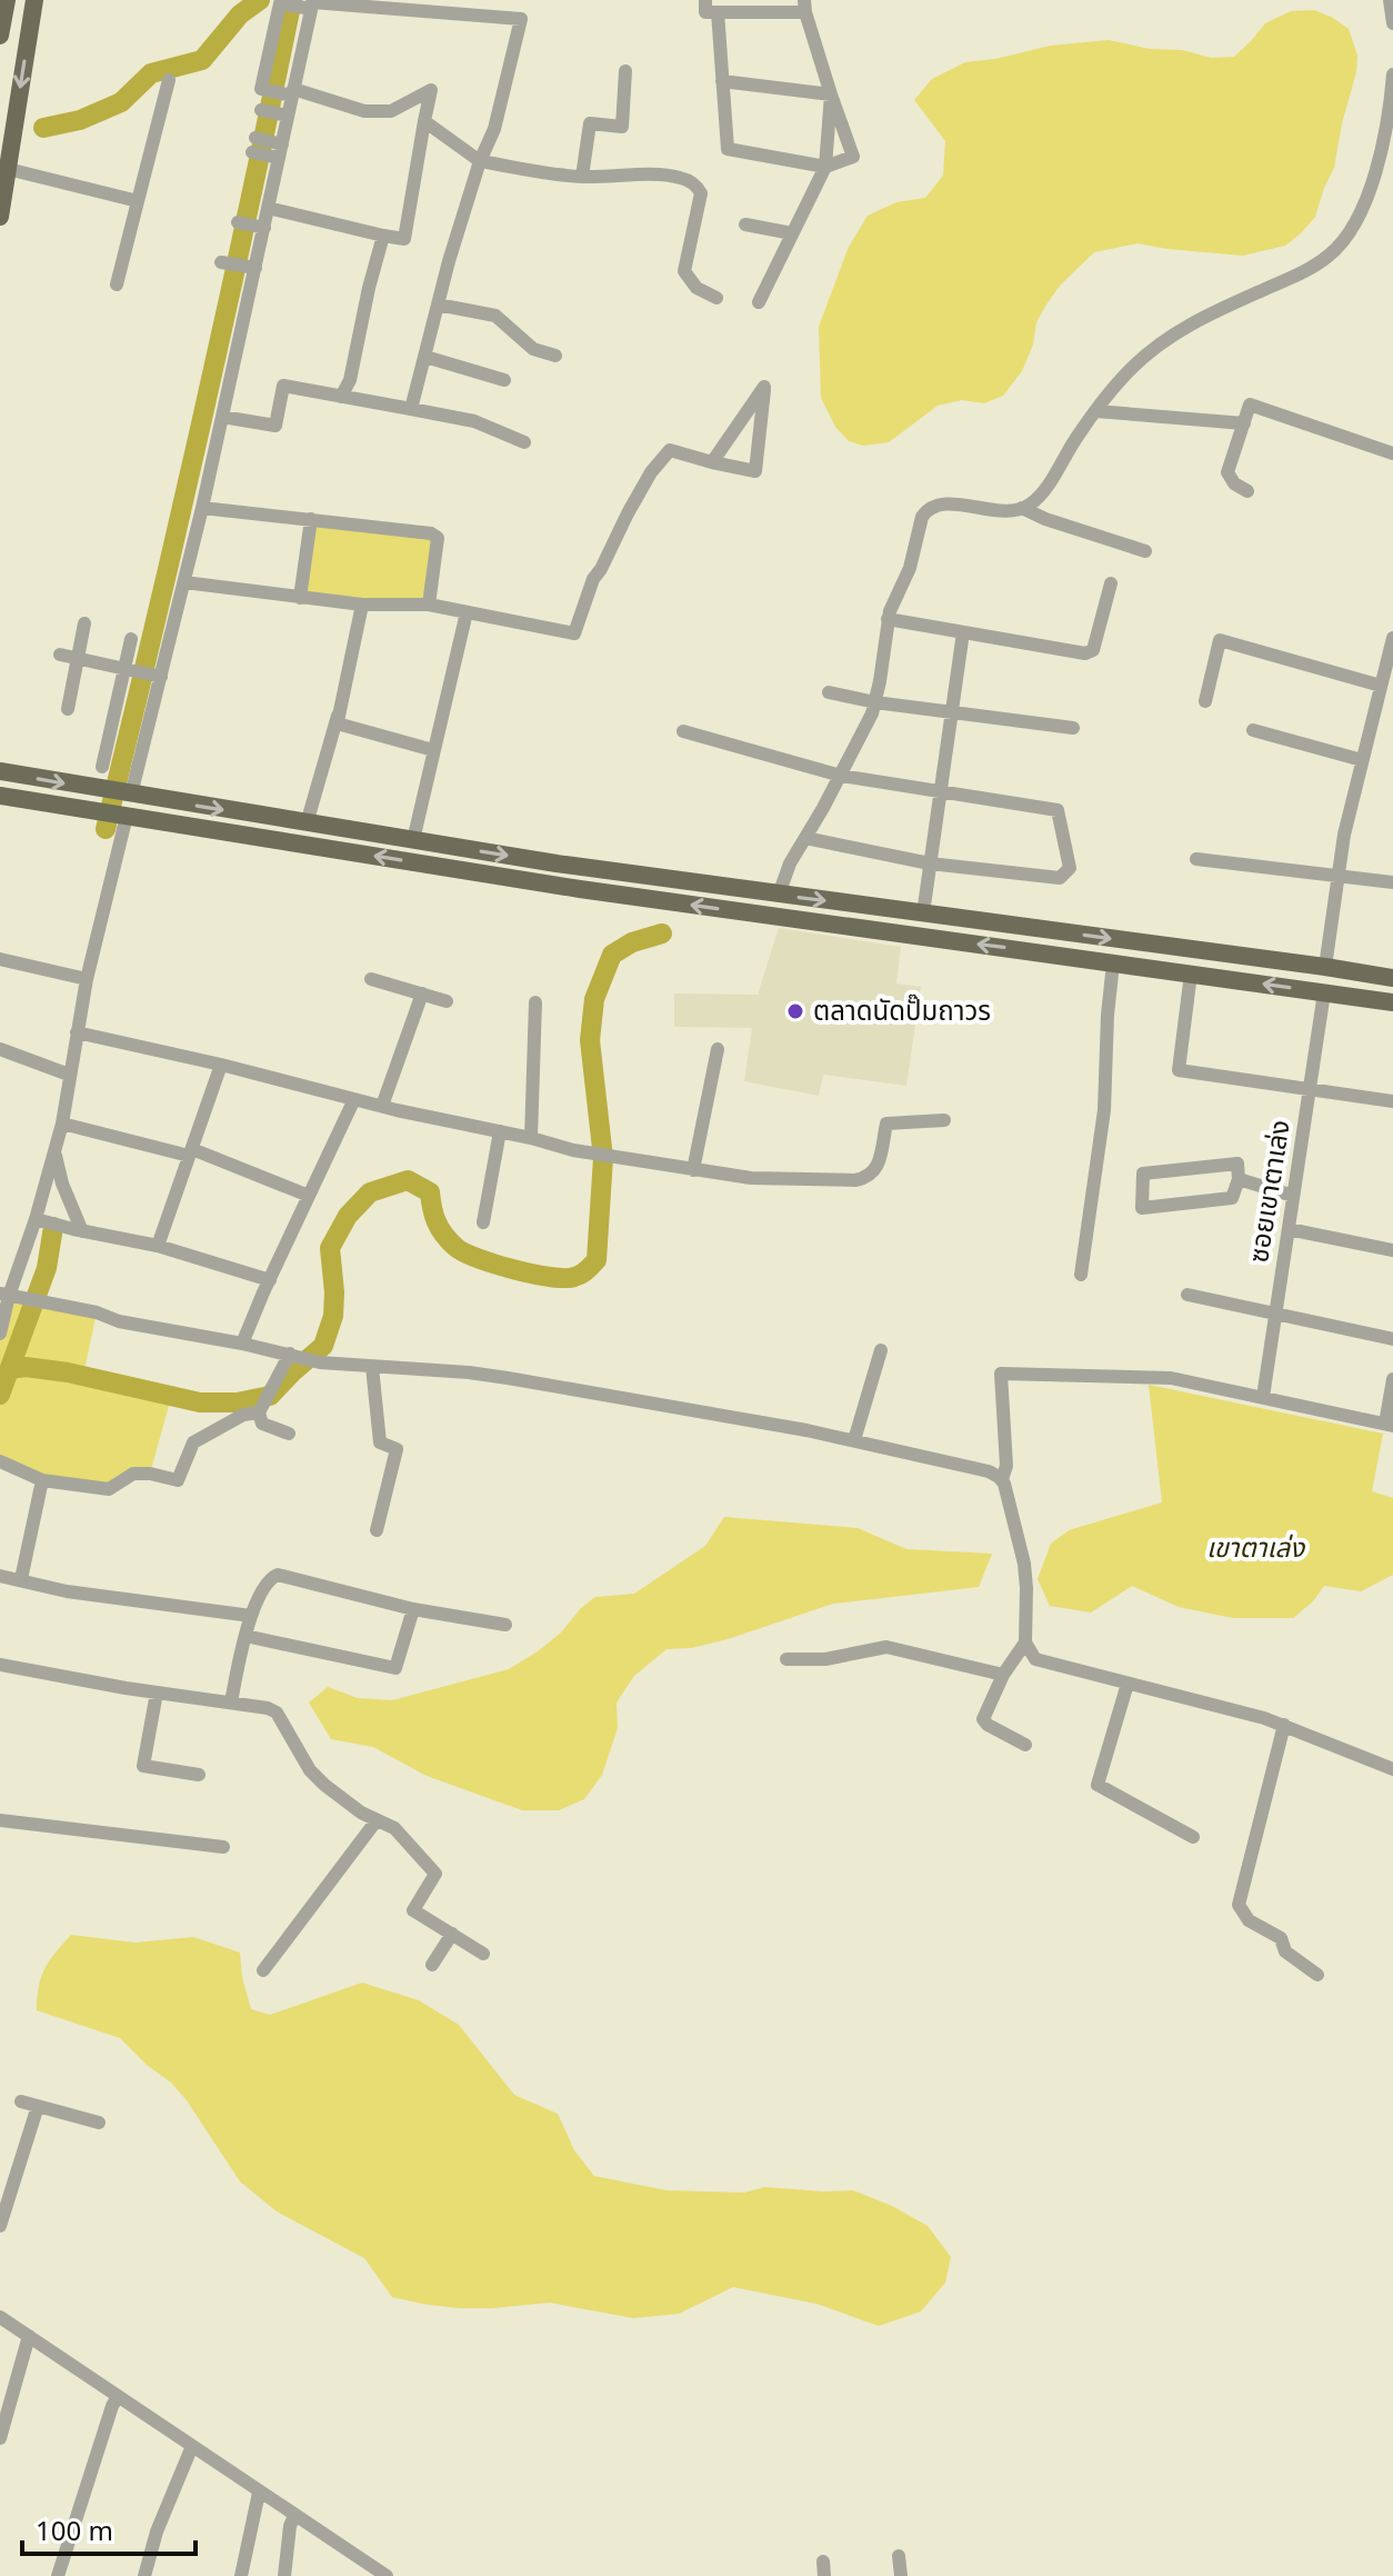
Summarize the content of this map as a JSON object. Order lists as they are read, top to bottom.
{
  "streets": {
    "street": ["ซอยเขาตาเล่ง"]
  },
  "parks": ["เขาตาเล่ง"],
  "places": ["ตลาดนัดปั๊มถาวร"],
  "scale_bar": "100 m"
}
